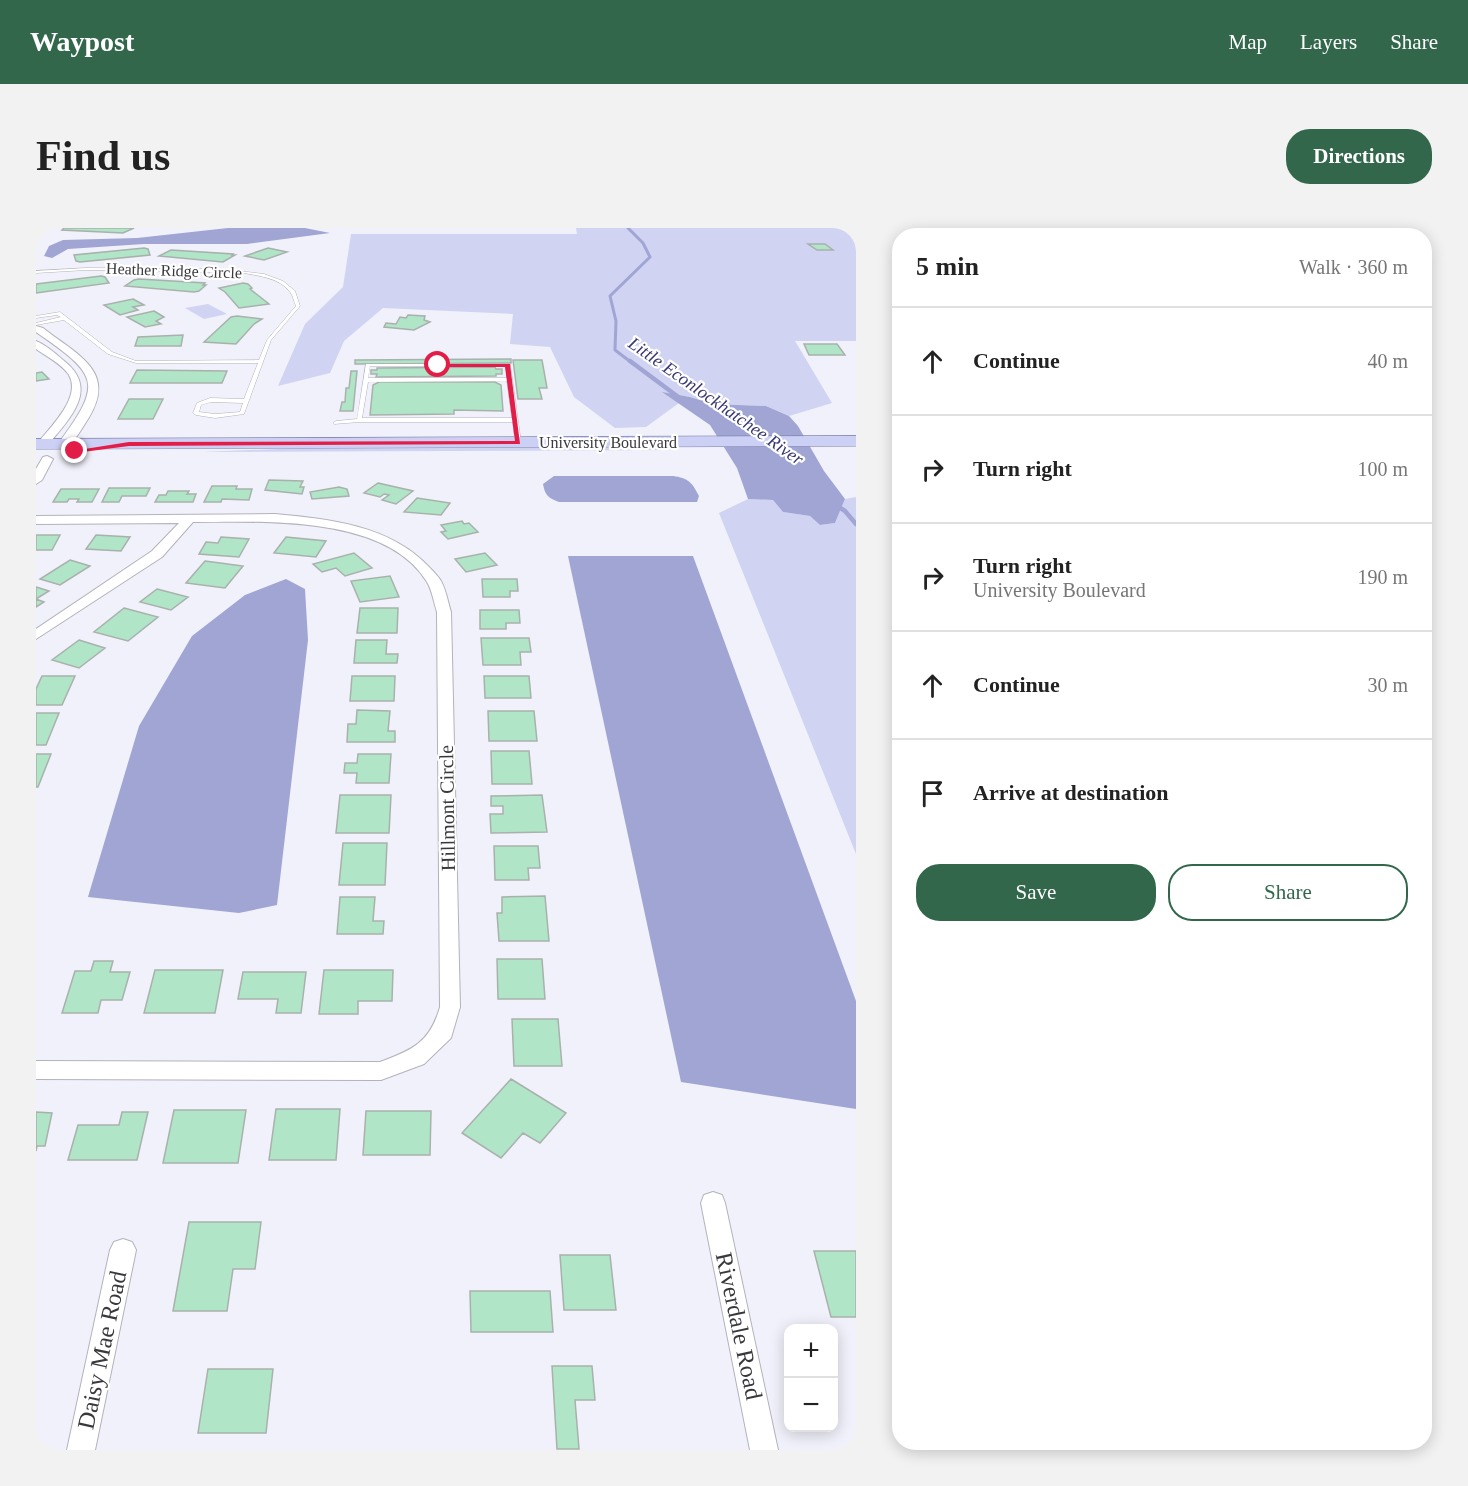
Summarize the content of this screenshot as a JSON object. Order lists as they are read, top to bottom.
{
  "streets": {
    "main road": ["University Boulevard"],
    "street": ["Hillmont Circle", "Riverdale Road", "Daisy Mae Road"],
    "lane": ["Heather Ridge Circle"]
  },
  "water": ["Little Econlockhatchee River"],
  "page": {
    "header": "Waypost",
    "nav": ["Map", "Layers", "Share"],
    "buttons": [
      "Directions",
      ["Save", "Share"]
    ],
    "title": "Find us",
    "heading": ["5 min", "Walk · 360 m"],
    "list": [
      ["Continue", "40 m"],
      ["Turn right", "100 m"],
      ["Turn right", "University Boulevard", "190 m"],
      ["Continue", "30 m"],
      "Arrive at destination"
    ],
    "map_buttons": ["+", "−"]
  }
}
